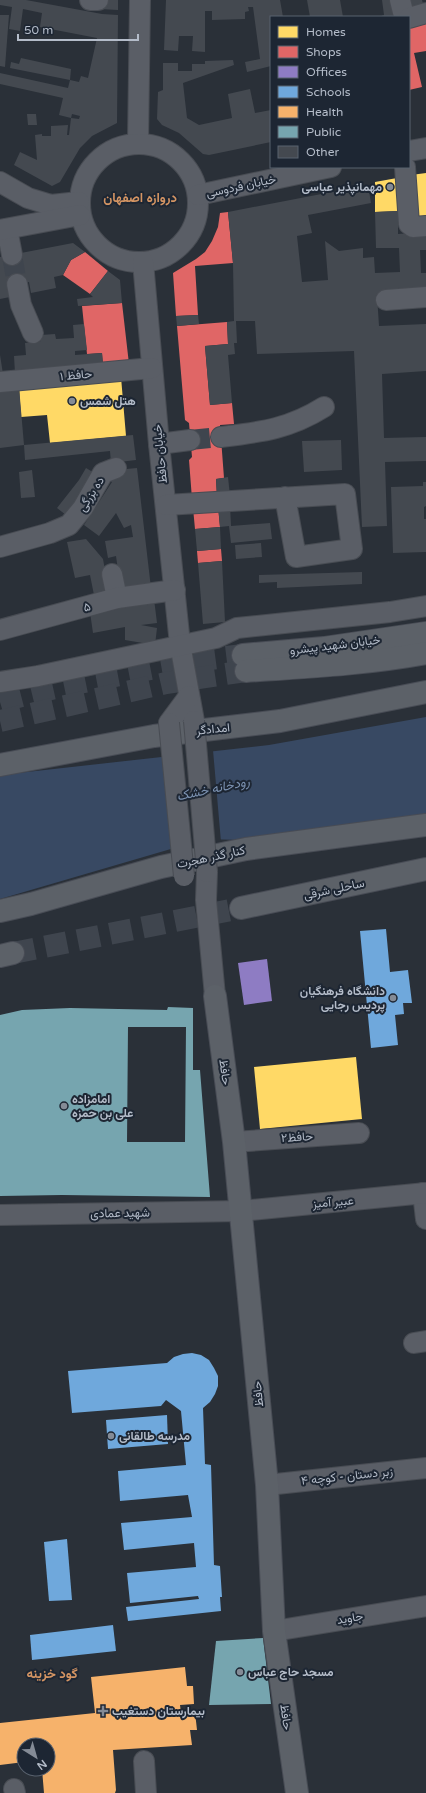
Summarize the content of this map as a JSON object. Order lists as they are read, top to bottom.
{
  "streets": {
    "main road": [
      "خیابان شهید پیشرو",
      "امدادگر",
      "کنار گذر هجرت",
      "ساحلی شرقی",
      "حافظ"
    ],
    "street": [
      "خیابان فردوسی",
      "حافظ ۱",
      "خیابان حافظ",
      "ده بزرگی",
      "۵",
      "۲حافظ",
      "عبیر آمیز",
      "شهید عمادی",
      "زبر دستان - کوچه ۴",
      "جاوید"
    ]
  },
  "crossings": [
    ["خیابان فردوسی", "خیابان حافظ"],
    ["حافظ ۱", "خیابان حافظ"],
    ["خیابان حافظ", "۵"],
    ["خیابان حافظ", "حافظ"],
    ["حافظ", "۲حافظ"],
    ["حافظ", "عبیر آمیز"],
    ["حافظ", "شهید عمادی"],
    ["حافظ", "زبر دستان - کوچه ۴"],
    ["حافظ", "جاوید"],
    ["عبیر آمیز", "شهید عمادی"]
  ],
  "districts": ["دروازه اصفهان", "گود خزینه"],
  "water": ["رودخانه خشک"],
  "places": {
    "other": [
      "مهمانپذیر عباسی",
      "هتل شمس",
      "دانشگاه فرهنگیان پردیس رجایی",
      "امامزاده علی بن حمزه",
      "مدرسه طالقانی",
      "مسجد حاج عباس"
    ],
    "health": ["بیمارستان دستغیب"]
  },
  "legend": [
    "Homes",
    "Shops",
    "Offices",
    "Schools",
    "Health",
    "Public",
    "Other"
  ],
  "scale_bar": "50 m",
  "north": "bottom right"
}
